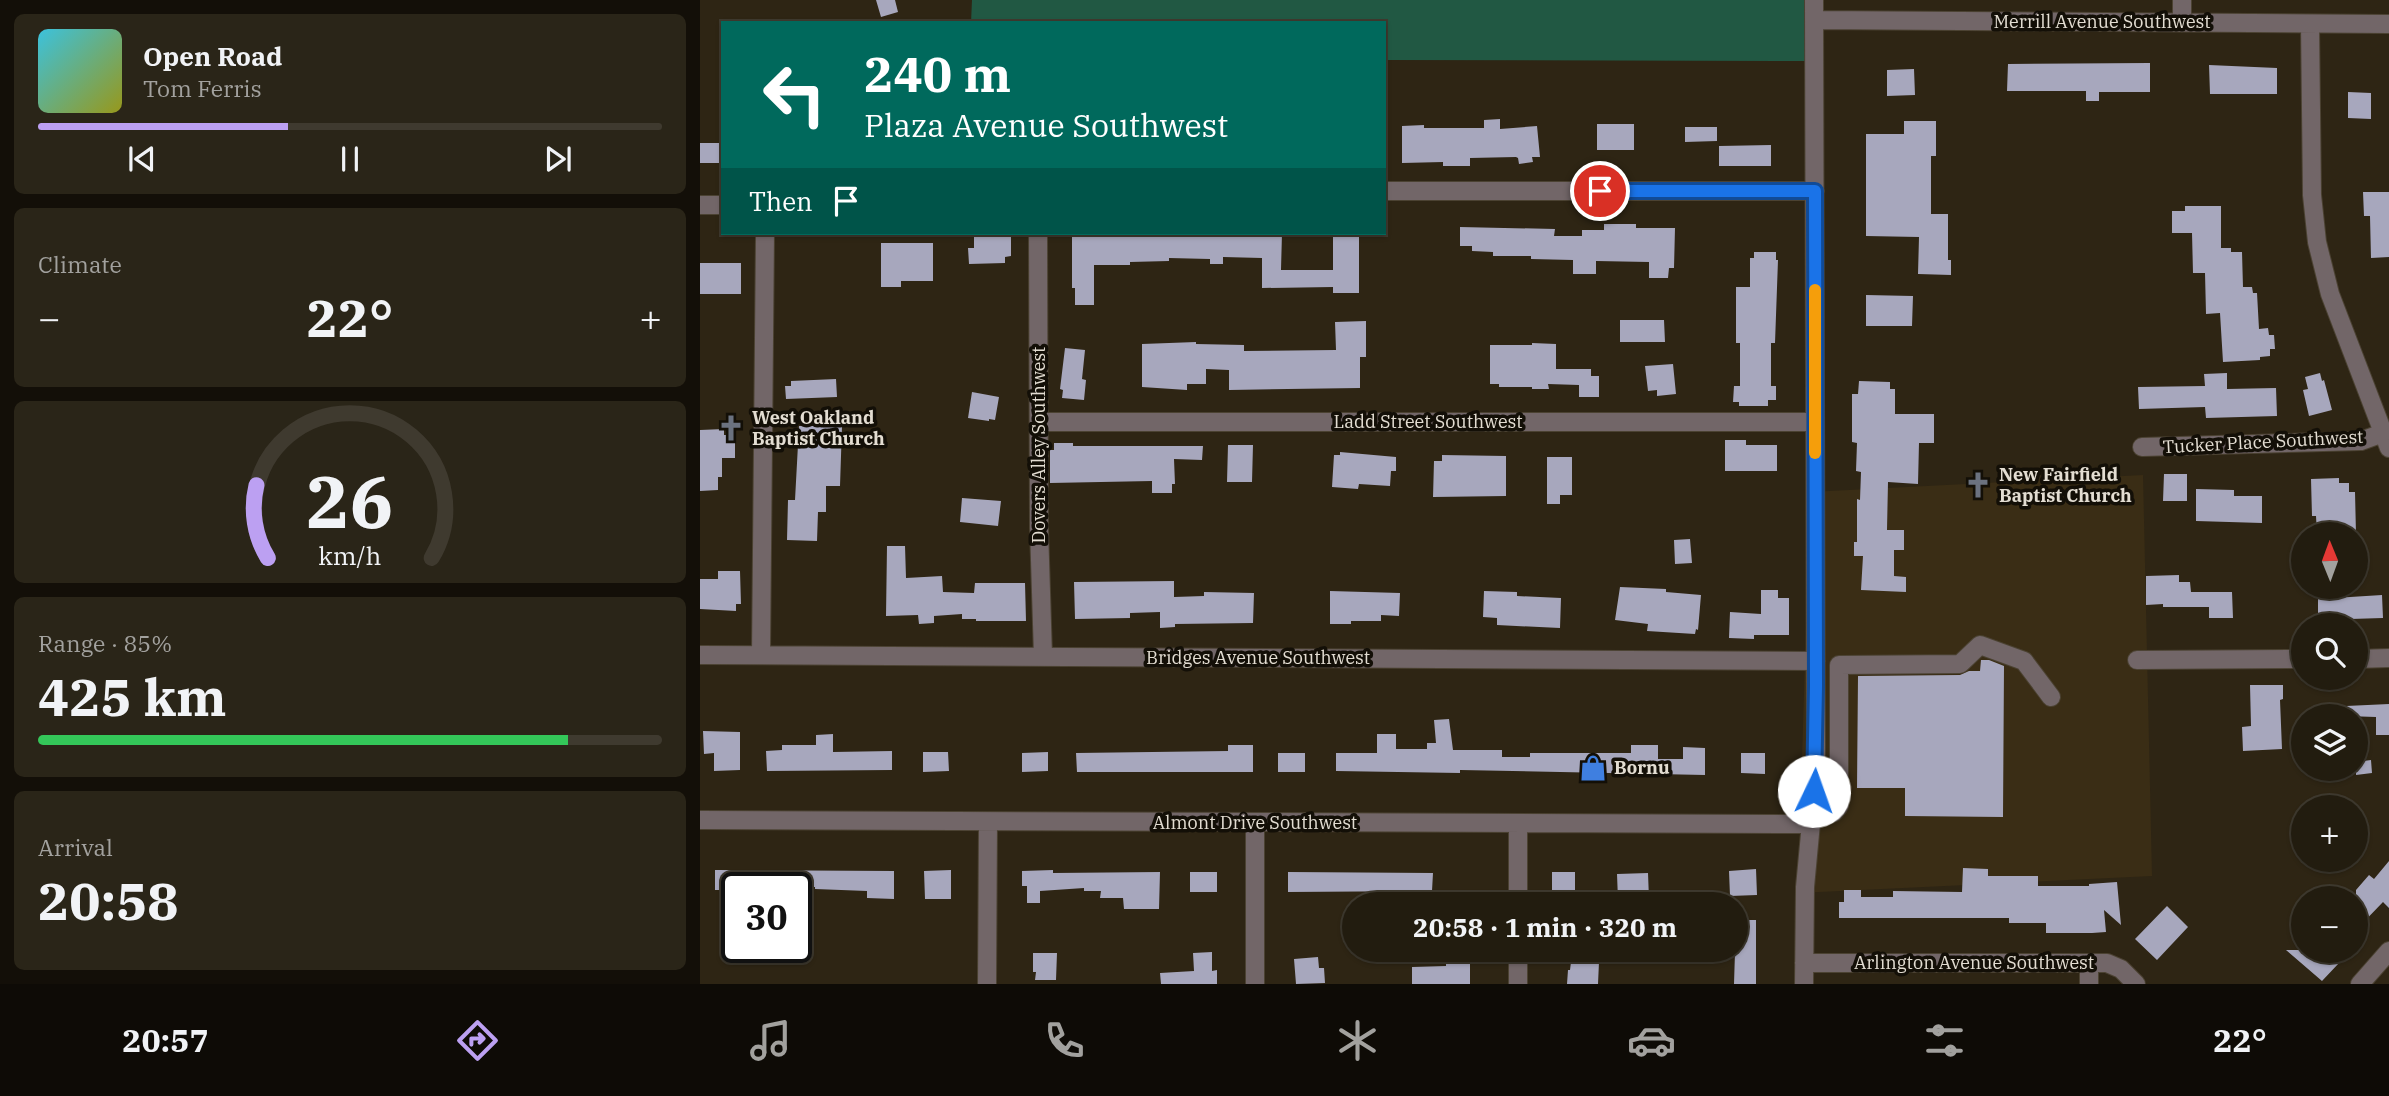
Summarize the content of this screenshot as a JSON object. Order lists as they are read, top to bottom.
{
  "streets": {
    "street": [
      "Merrill Avenue Southwest",
      "Ladd Street Southwest",
      "Tucker Place Southwest",
      "Dovers Alley Southwest",
      "Bridges Avenue Southwest",
      "Almont Drive Southwest",
      "Arlington Avenue Southwest"
    ]
  },
  "crossings": [
    ["Ladd Street Southwest", "Dovers Alley Southwest"],
    ["Dovers Alley Southwest", "Bridges Avenue Southwest"]
  ],
  "places": {
    "church": ["West Oakland Baptist Church", "New Fairfield Baptist Church"],
    "shop": ["Bornu"]
  },
  "north": "top",
  "page": {
    "turn": ["240 m", "Plaza Avenue Southwest"],
    "song": ["Open Road", "Tom Ferris"],
    "then": "Then",
    "tile": [
      "Climate",
      ["Range · 85%", "425 km"],
      ["Arrival", "20:58"]
    ],
    "heat": ["−", "22°", "+"],
    "map_buttons": ["+", "−"],
    "limit": "30",
    "trip": "20:58 · 1 min · 320 m",
    "tabs": ["20:57", "22°"],
    "gauge": ["26", "km/h"]
  }
}
